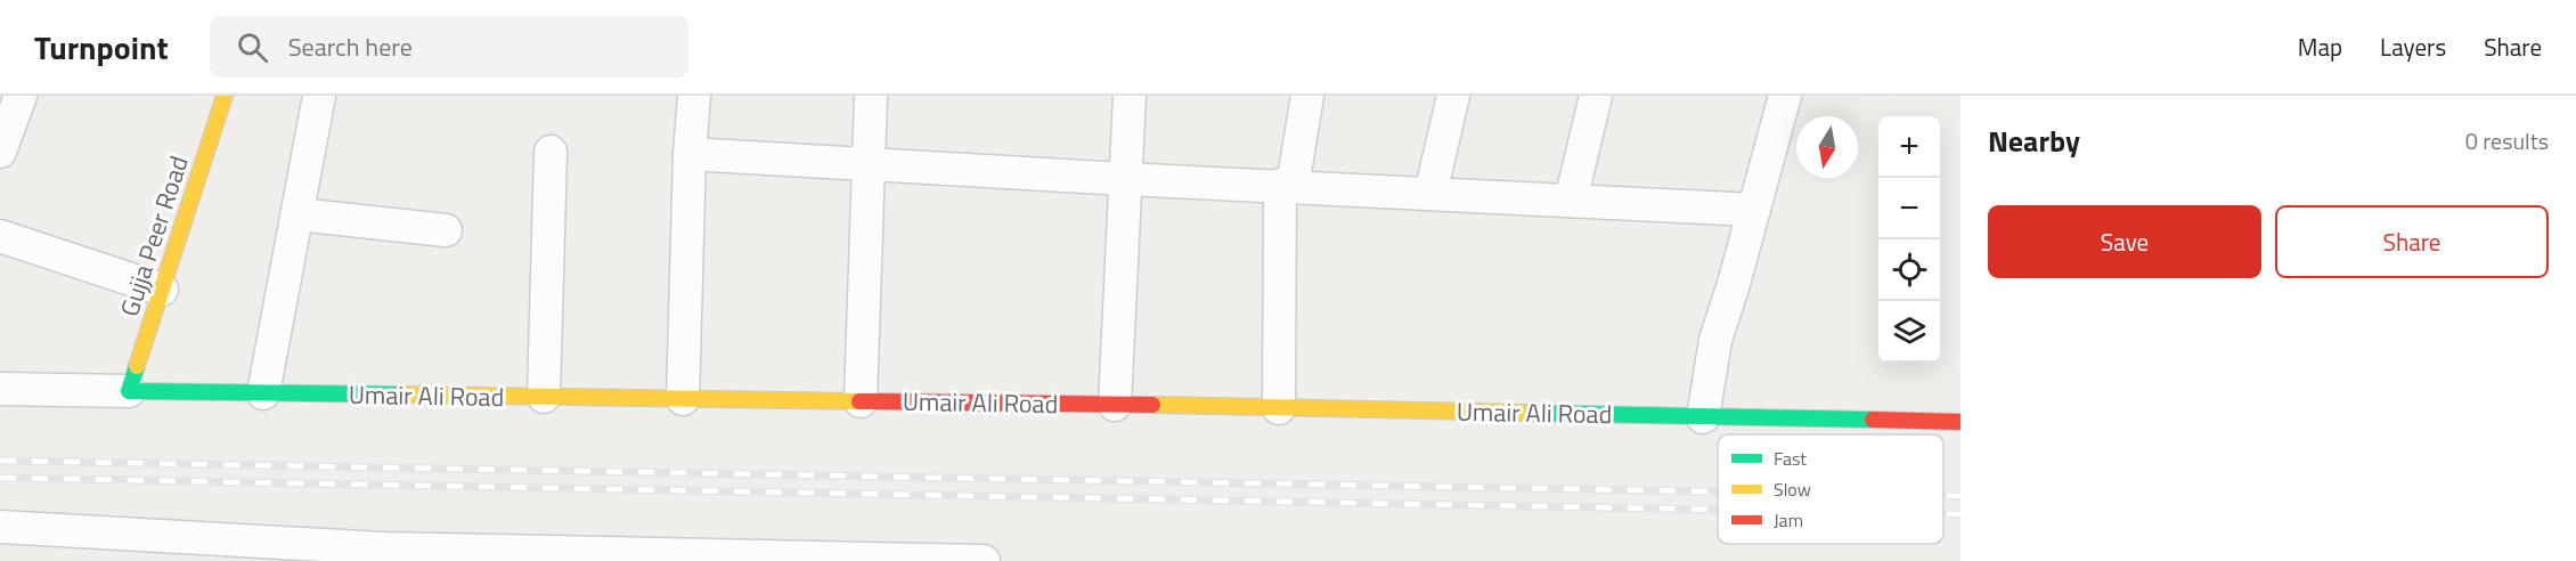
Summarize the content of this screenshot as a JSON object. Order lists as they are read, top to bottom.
{
  "streets": {
    "street": ["Gujja Peer Road", "Umair Ali Road"]
  },
  "crossings": [
    ["Gujja Peer Road", "Umair Ali Road"]
  ],
  "legend": ["Fast", "Slow", "Jam"],
  "north": "bottom",
  "page": {
    "header": "Turnpoint",
    "search": "Search here",
    "nav": ["Map", "Layers", "Share"],
    "heading": ["Nearby", "0 results"],
    "map_buttons": ["+", "−"],
    "buttons": ["Save", "Share"]
  }
}
